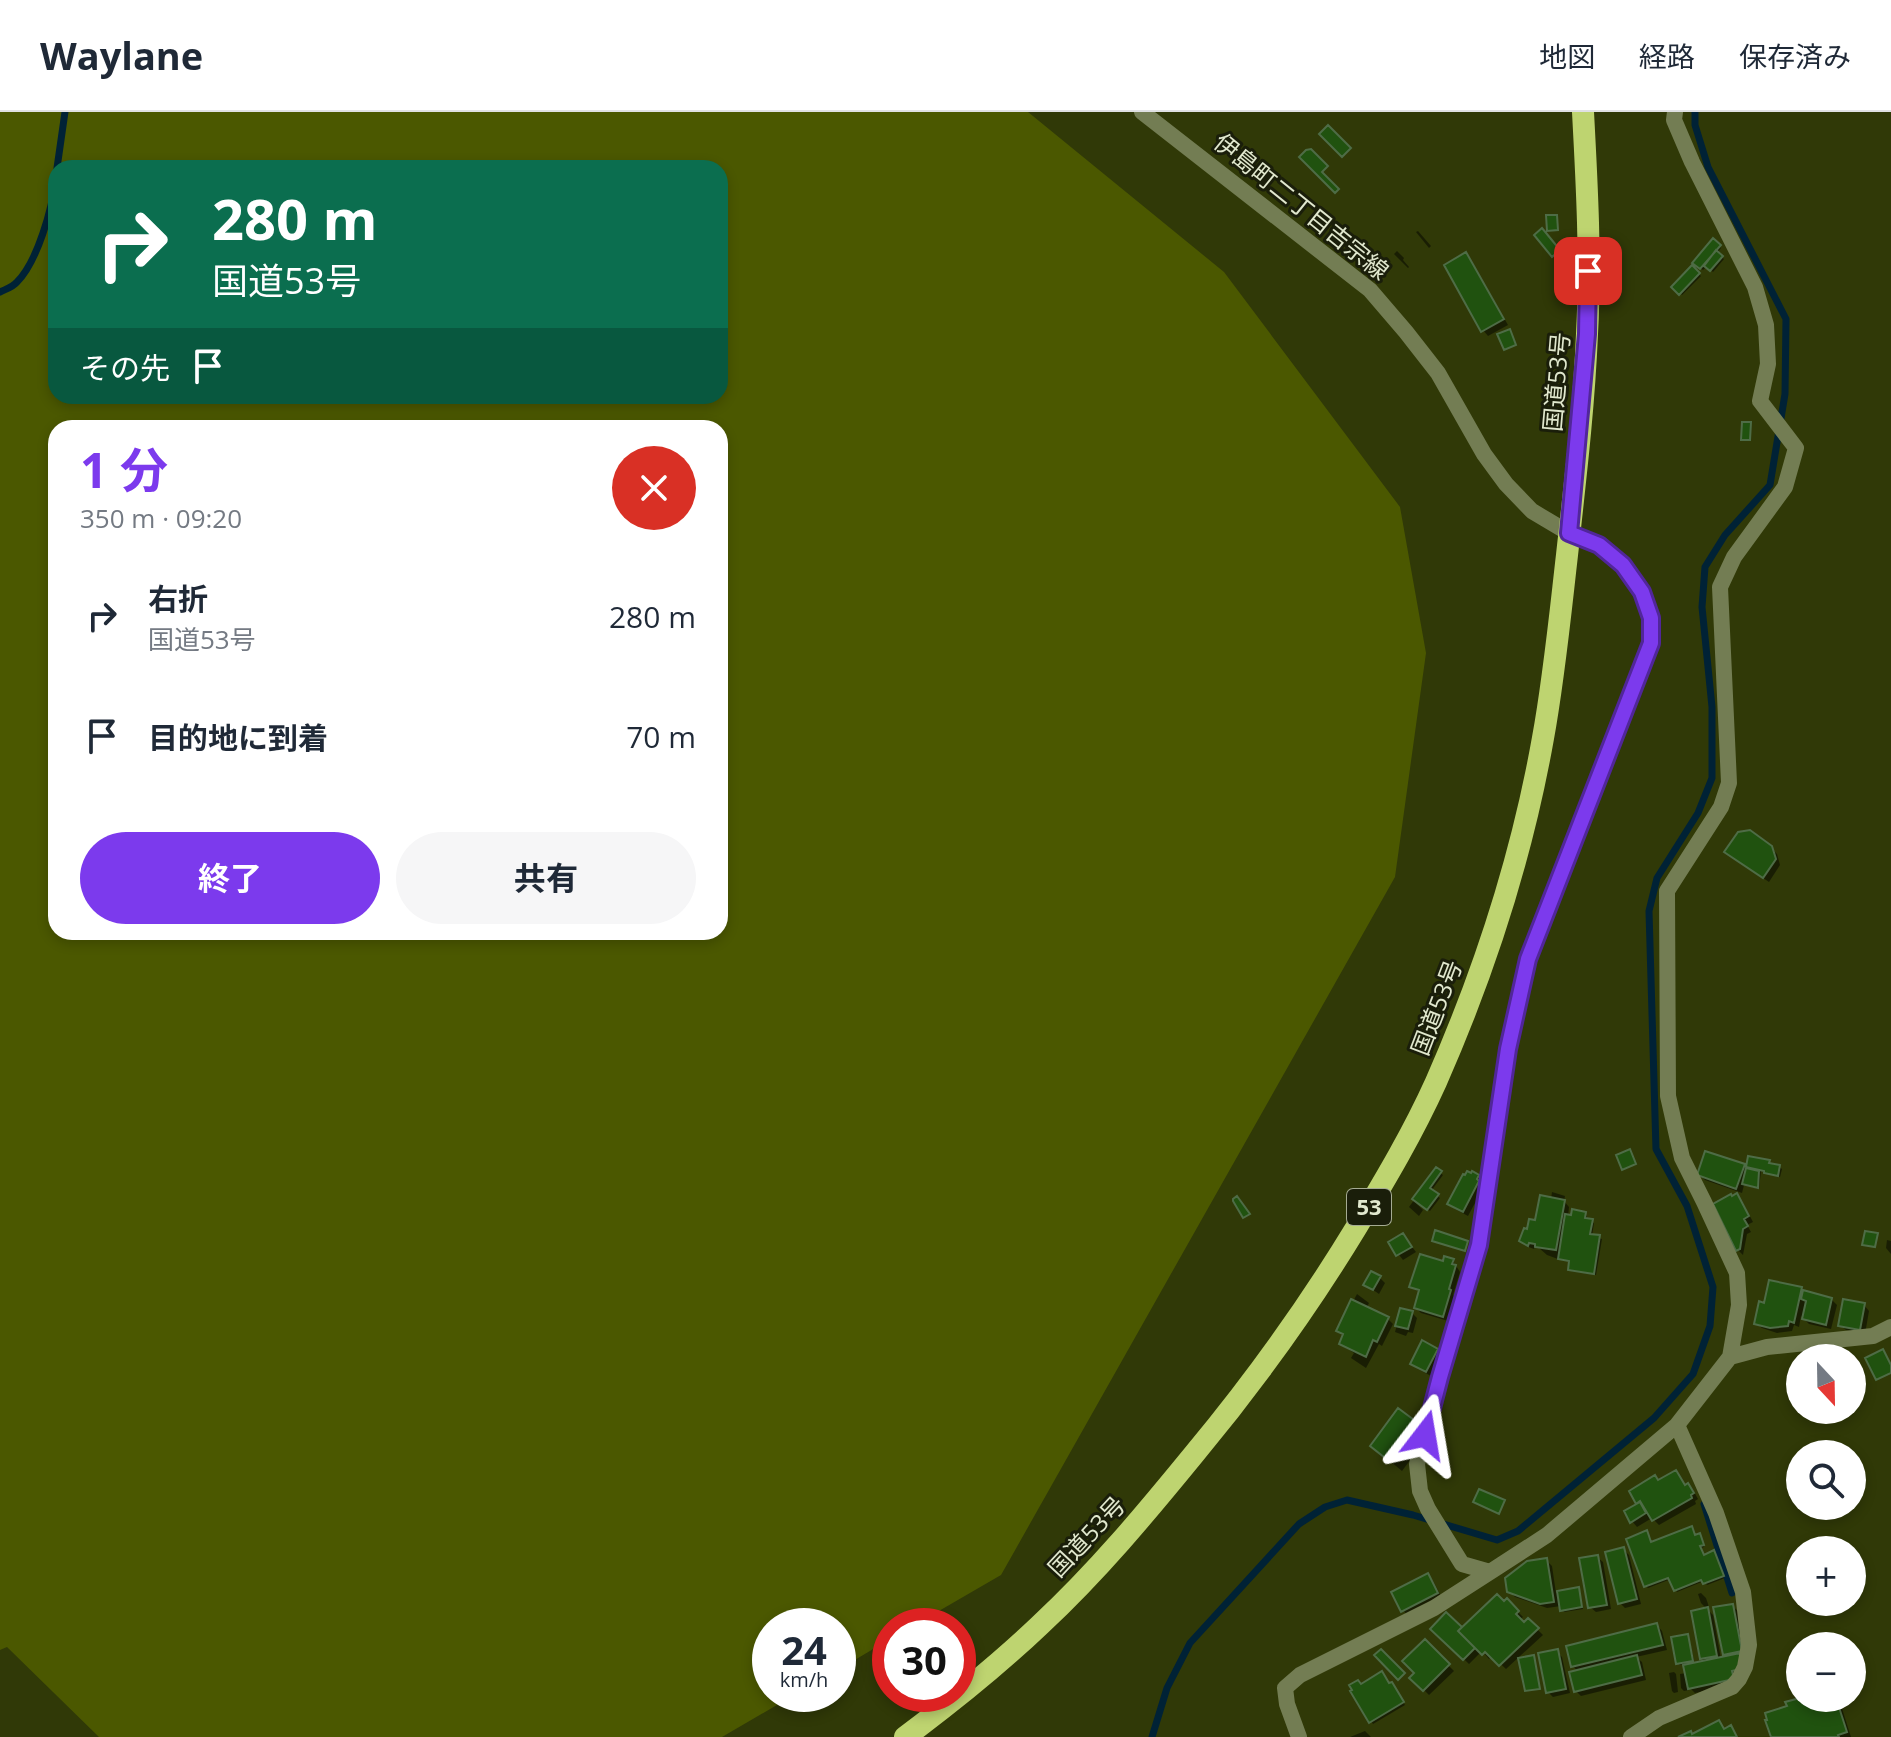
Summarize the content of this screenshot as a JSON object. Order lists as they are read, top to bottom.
{
  "streets": {
    "highway": ["国道53号", "53"],
    "street": ["伊島町二丁目吉宗線"]
  },
  "crossings": [
    ["伊島町二丁目吉宗線", "国道53号"]
  ],
  "north": "bottom",
  "page": {
    "header": "Waylane",
    "nav": ["地図", "経路", "保存済み"],
    "turn": ["280 m", "国道53号"],
    "then": "その先",
    "heading": ["1 分", "350 m · 09:20"],
    "list": [
      {
        "name": "右折",
        "note": "国道53号",
        "value": "280 m"
      },
      {
        "name": "目的地に到着",
        "value": "70 m"
      }
    ],
    "buttons": ["終了", "共有"],
    "map_buttons": ["+", "−"],
    "speed": "24 km/h",
    "limit": "30"
  }
}
